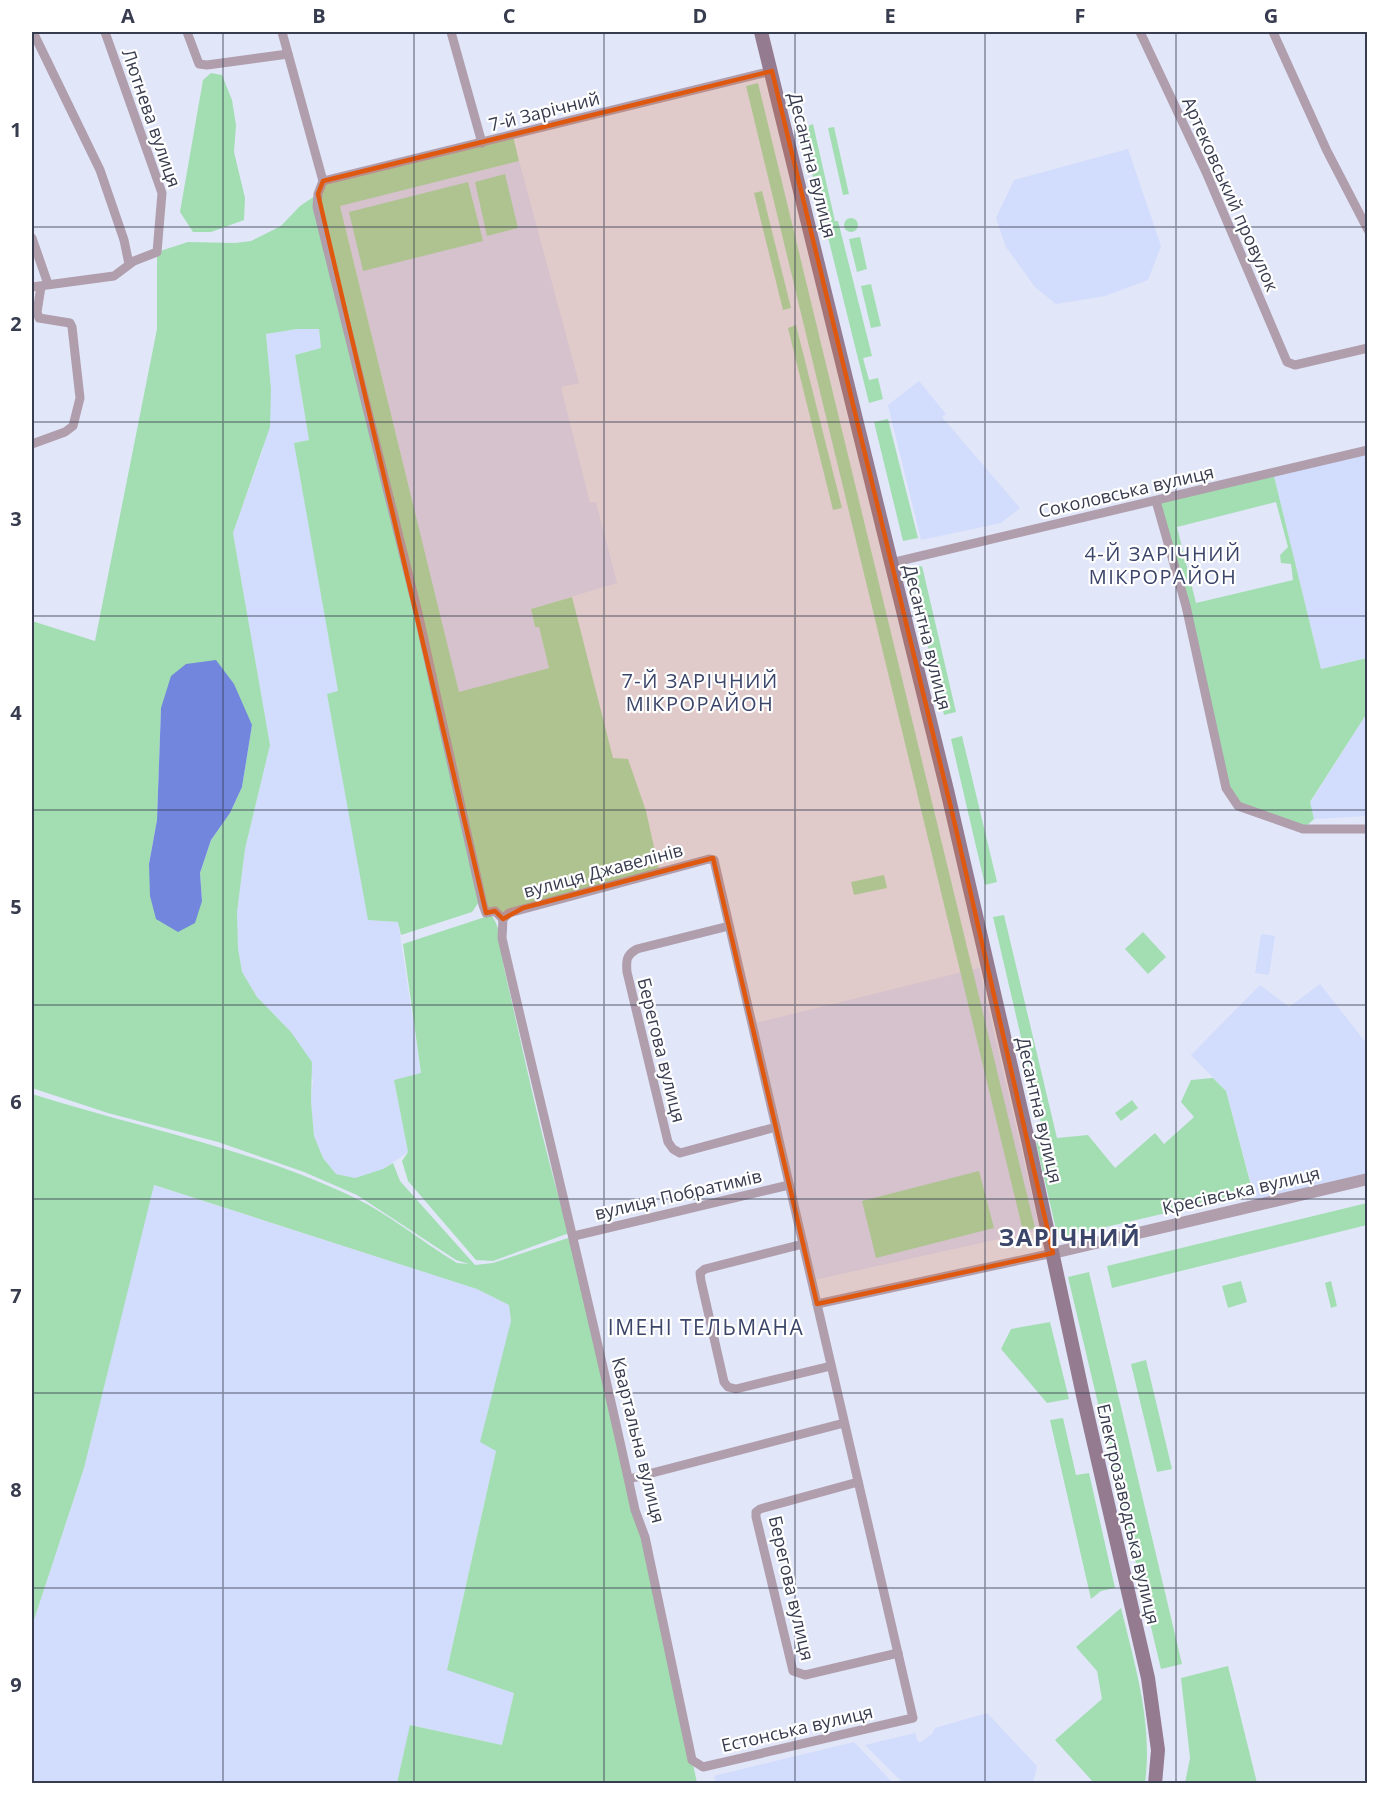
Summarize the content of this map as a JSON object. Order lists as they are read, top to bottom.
{
  "streets": {
    "main road": ["Десантна вулиця", "Електрозаводська вулиця"],
    "street": [
      "7-й Зарічний",
      "Лютнева вулиця",
      "Артековський провулок",
      "Соколовська вулиця",
      "вулиця Джавелінів",
      "Берегова вулиця",
      "Кресівська вулиця",
      "вулиця Побратимів",
      "Квартальна вулиця",
      "Естонська вулиця"
    ]
  },
  "crossings": [
    ["7-й Зарічний", "Десантна вулиця"],
    ["Десантна вулиця", "Соколовська вулиця"],
    ["Десантна вулиця", "Кресівська вулиця"],
    ["Десантна вулиця", "Електрозаводська вулиця"],
    ["вулиця Джавелінів", "Берегова вулиця"],
    ["вулиця Джавелінів", "Квартальна вулиця"],
    ["Берегова вулиця", "Естонська вулиця"],
    ["Кресівська вулиця", "Електрозаводська вулиця"],
    ["вулиця Побратимів", "Квартальна вулиця"],
    ["Квартальна вулиця", "Естонська вулиця"]
  ],
  "districts": [
    "4-Й ЗАРІЧНИЙ МІКРОРАЙОН",
    "7-Й ЗАРІЧНИЙ МІКРОРАЙОН",
    "ЗАРІЧНИЙ",
    "ІМЕНІ ТЕЛЬМАНА"
  ],
  "grid": {
    "columns": [
      "A",
      "B",
      "C",
      "D",
      "E",
      "F",
      "G"
    ],
    "rows": [
      "1",
      "2",
      "3",
      "4",
      "5",
      "6",
      "7",
      "8",
      "9"
    ]
  }
}
